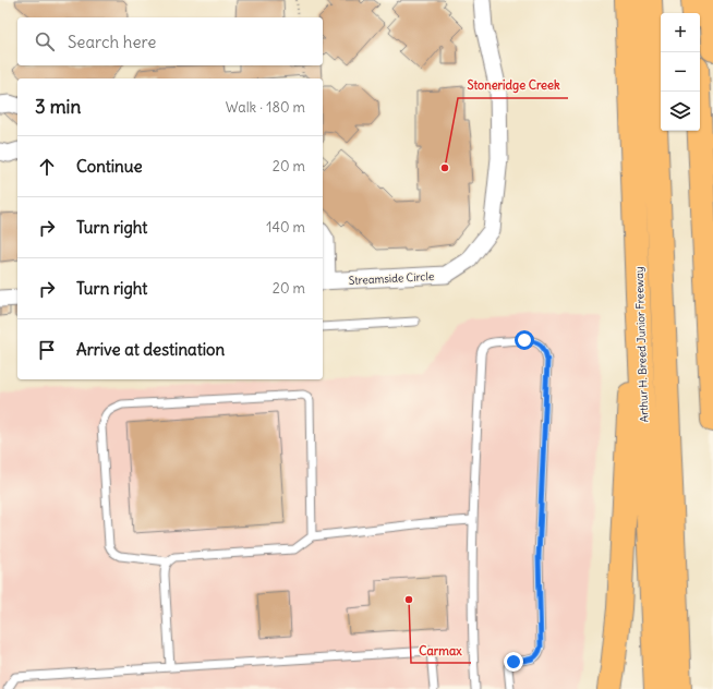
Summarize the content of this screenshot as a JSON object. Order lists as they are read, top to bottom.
{
  "streets": {
    "highway": ["Arthur H. Breed Junior Freeway"],
    "street": ["Streamside Circle"]
  },
  "places": ["Stoneridge Creek", "Carmax"],
  "page": {
    "map_buttons": ["+", "−"],
    "search": "Search here",
    "heading": ["3 min", "Walk · 180 m"],
    "list": [
      ["Continue", "20 m"],
      ["Turn right", "140 m"],
      ["Turn right", "20 m"],
      "Arrive at destination"
    ]
  }
}
